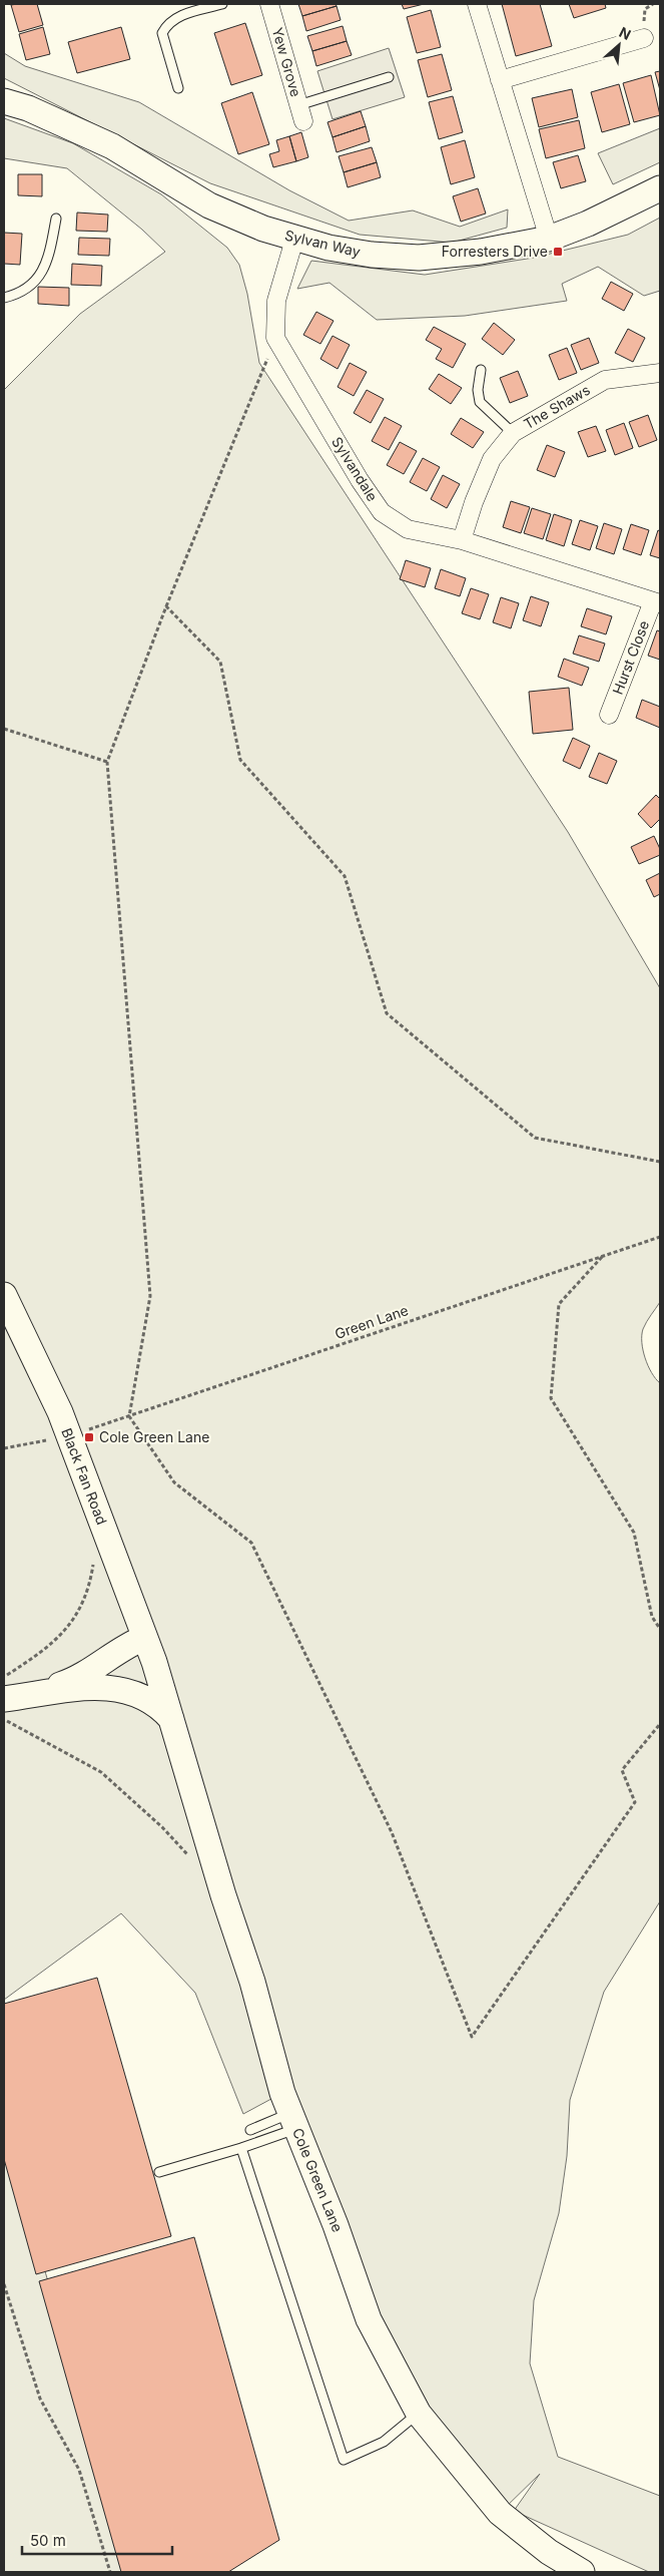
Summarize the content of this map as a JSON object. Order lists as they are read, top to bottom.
{
  "streets": {
    "main road": ["Sylvan Way", "Black Fan Road", "Cole Green Lane"],
    "street": [
      "Yew Grove",
      "The Shaws",
      "Sylvandale",
      "Hurst Close"
    ],
    "path": ["Green Lane"]
  },
  "crossings": [
    ["The Shaws", "Sylvandale"],
    ["Sylvandale", "Hurst Close"],
    ["Black Fan Road", "Cole Green Lane"]
  ],
  "places": {
    "transit": ["Forresters Drive", "Cole Green Lane"]
  },
  "scale_bar": "50 m",
  "north": "top right"
}
